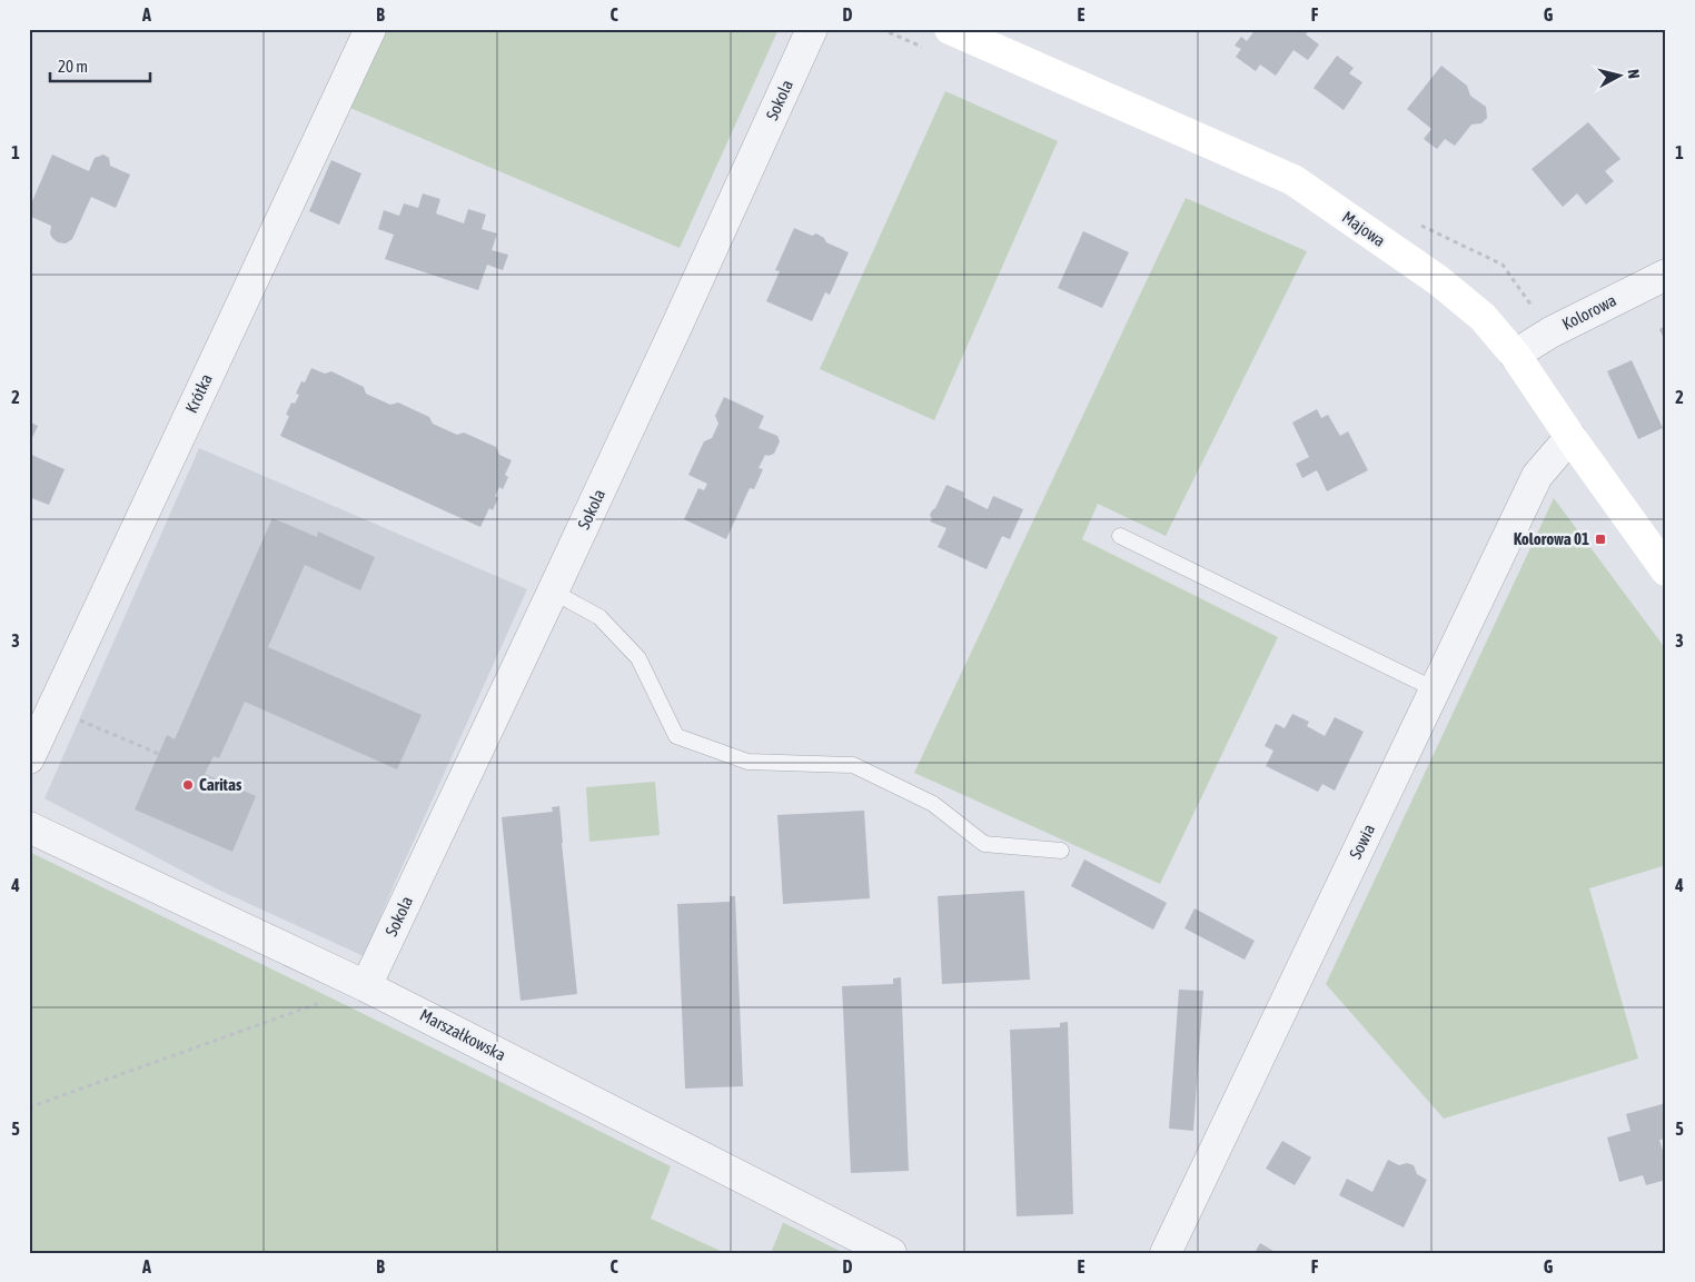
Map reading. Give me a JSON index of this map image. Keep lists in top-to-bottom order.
{
  "streets": {
    "street": [
      "Sokola",
      "Majowa",
      "Kolorowa",
      "Krótka",
      "Sowia",
      "Marszałkowska"
    ]
  },
  "crossings": [
    ["Sokola", "Marszałkowska"],
    ["Majowa", "Kolorowa"],
    ["Majowa", "Sowia"]
  ],
  "places": {
    "transit": ["Kolorowa 01"],
    "other": ["Caritas"]
  },
  "scale_bar": "20 m",
  "north": "right",
  "grid": {
    "columns": [
      "A",
      "B",
      "C",
      "D",
      "E",
      "F",
      "G"
    ],
    "rows": [
      "1",
      "2",
      "3",
      "4",
      "5"
    ]
  }
}
